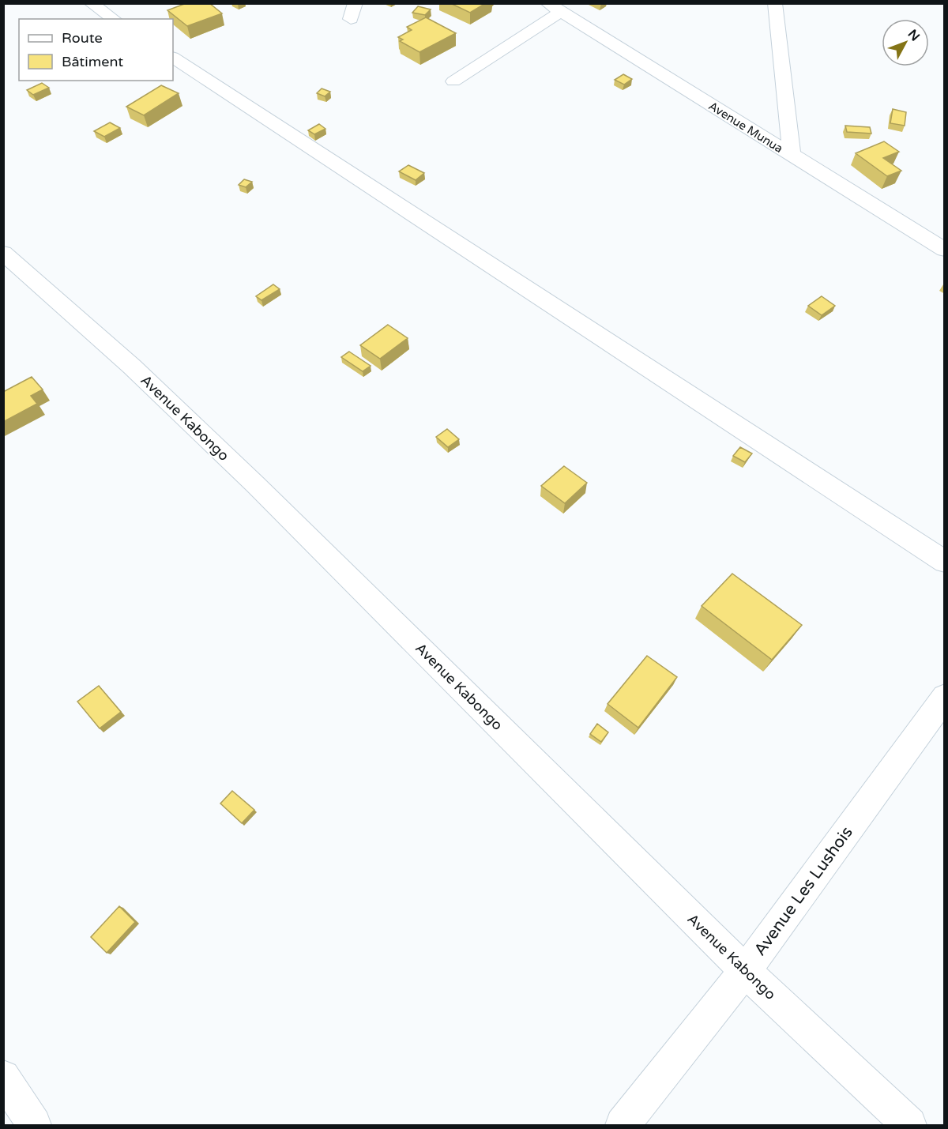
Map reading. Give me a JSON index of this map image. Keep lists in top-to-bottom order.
{
  "streets": {
    "street": ["Avenue Munua", "Avenue Kabongo", "Avenue Les Lushois"]
  },
  "crossings": [
    ["Avenue Kabongo", "Avenue Les Lushois"]
  ],
  "legend": ["Route", "Bâtiment"],
  "north": "top right"
}
